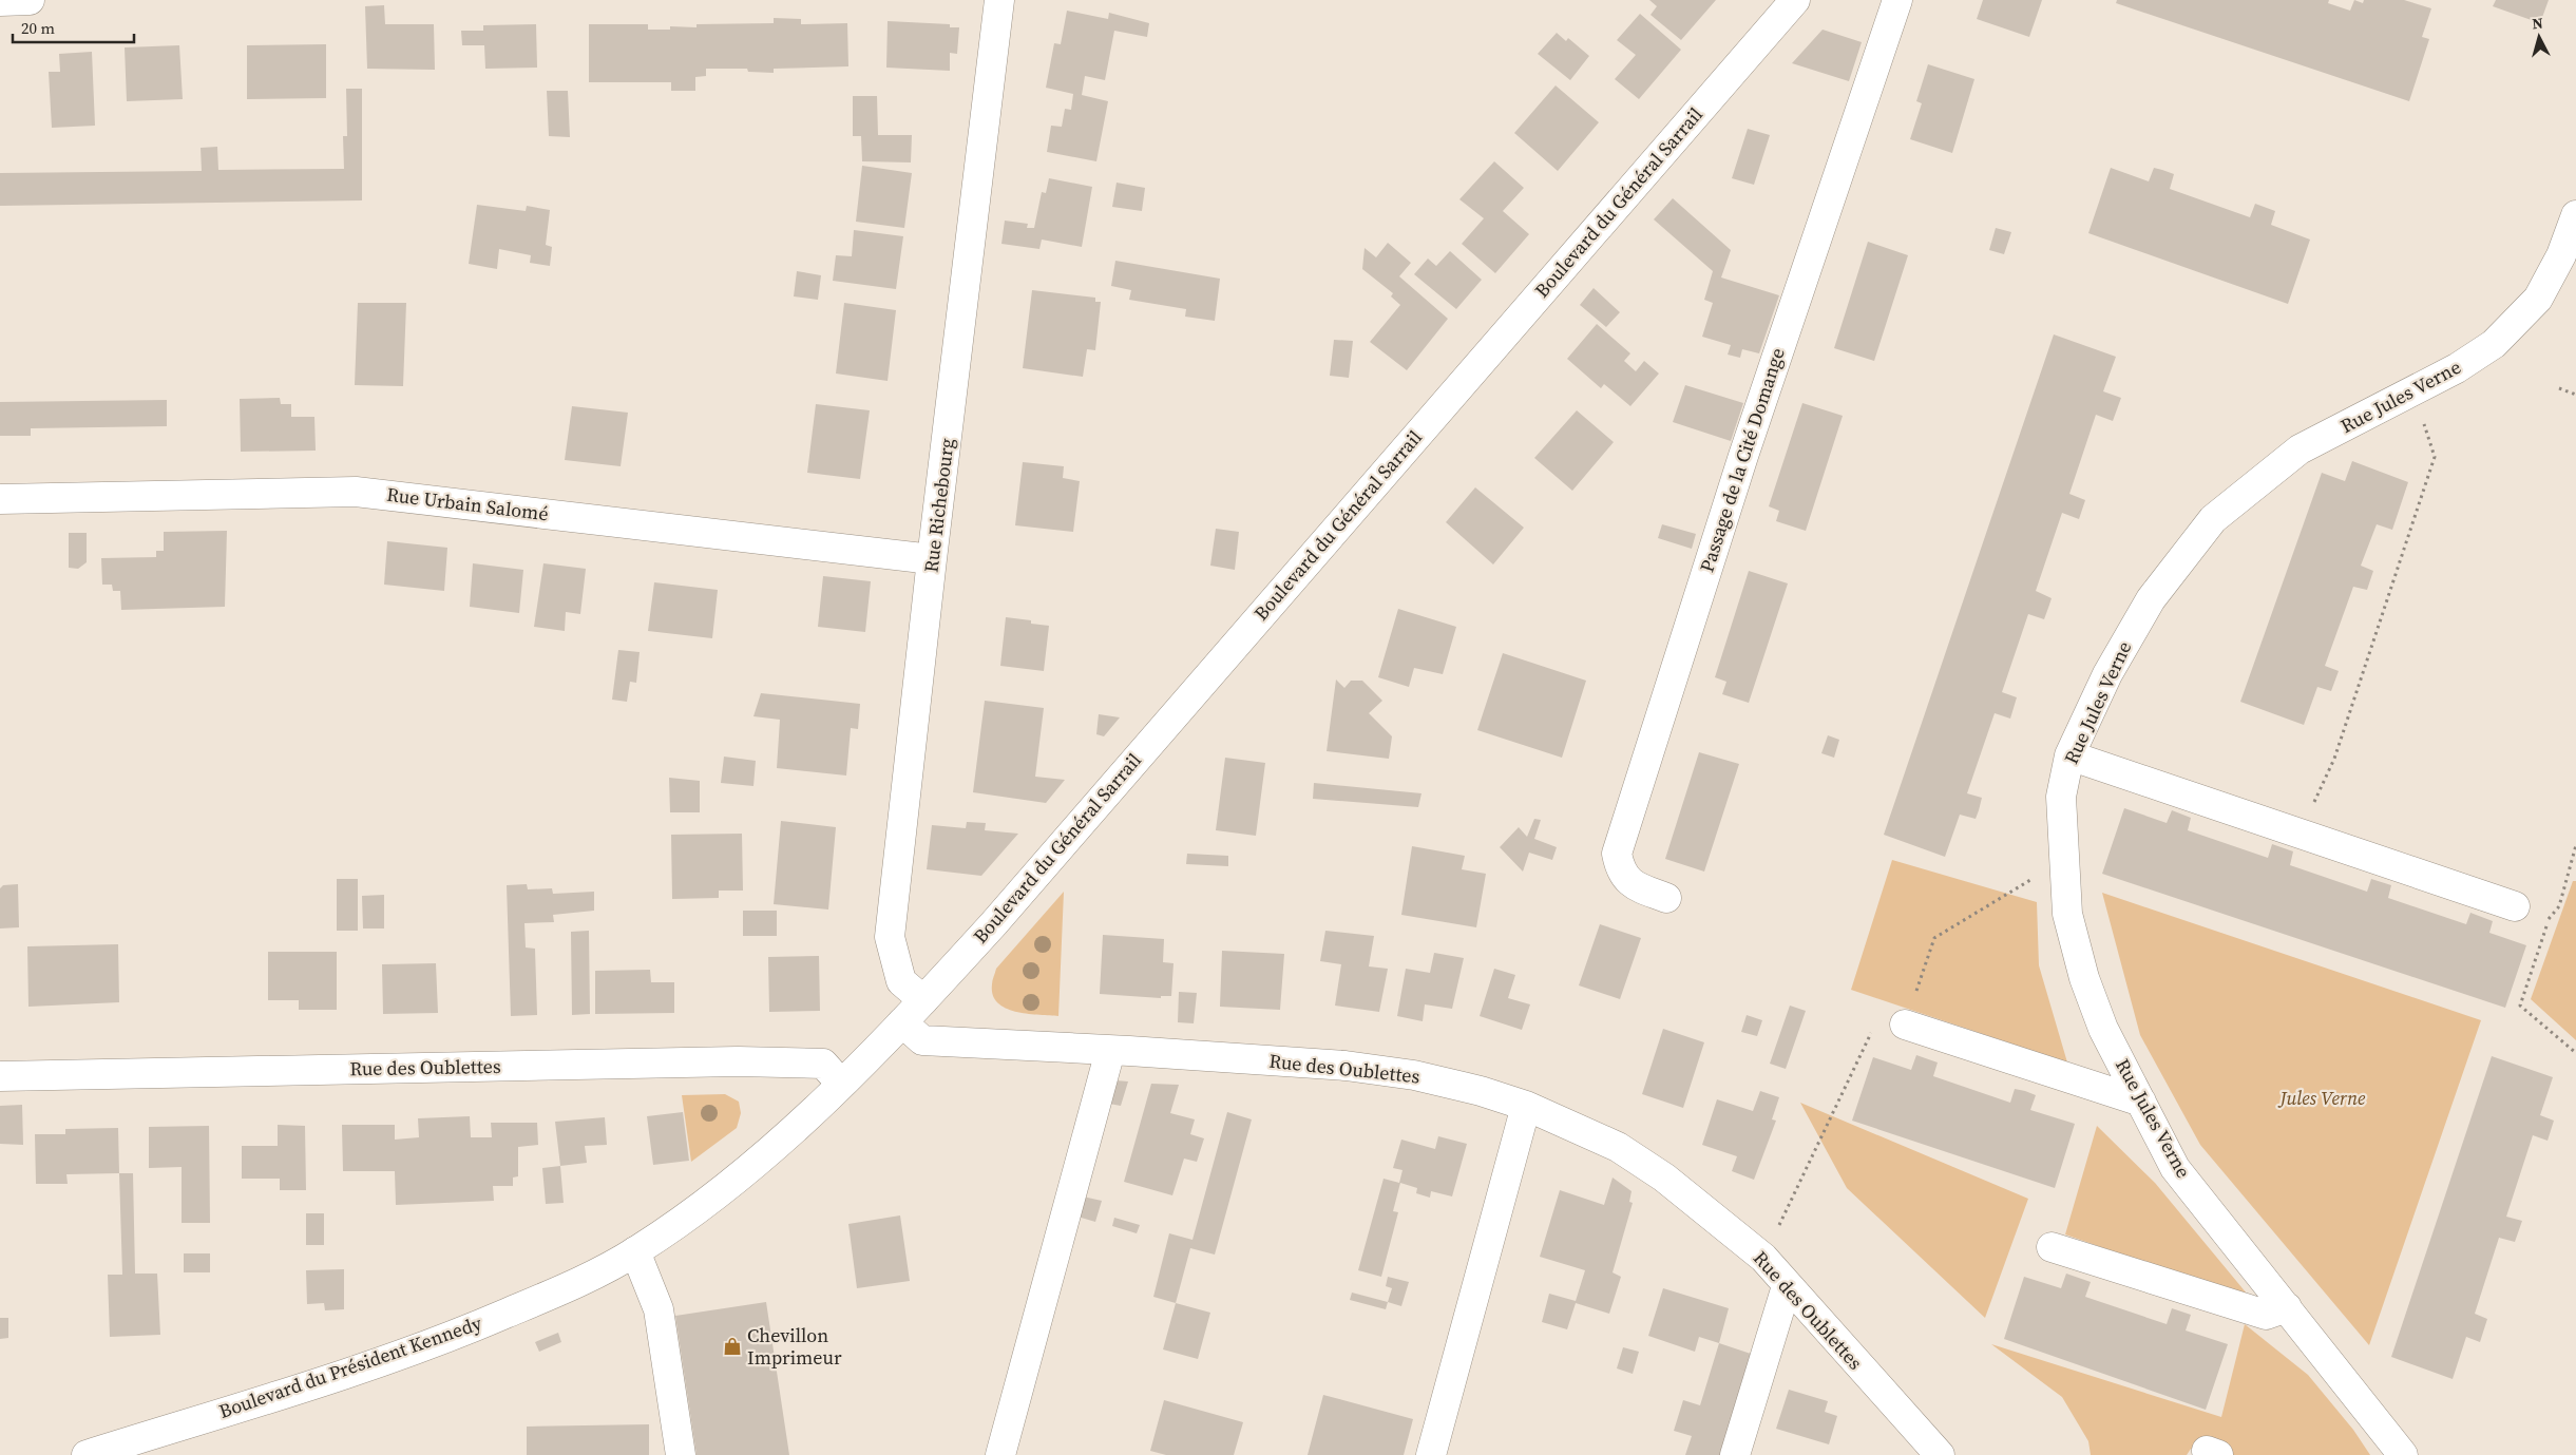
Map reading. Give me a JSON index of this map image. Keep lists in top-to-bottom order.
{
  "streets": {
    "street": [
      "Boulevard du Général Sarrail",
      "Rue Jules Verne",
      "Passage de la Cité Domange",
      "Rue Urbain Salomé",
      "Rue Richebourg",
      "Rue des Oublettes",
      "Boulevard du Président Kennedy"
    ]
  },
  "crossings": [
    ["Boulevard du Général Sarrail", "Rue Richebourg"],
    ["Boulevard du Général Sarrail", "Rue des Oublettes"],
    ["Boulevard du Général Sarrail", "Boulevard du Président Kennedy"],
    ["Rue Urbain Salomé", "Rue Richebourg"],
    ["Rue des Oublettes", "Boulevard du Président Kennedy"]
  ],
  "parks": ["Jules Verne"],
  "places": {
    "shop": ["Chevillon Imprimeur"]
  },
  "scale_bar": "20 m",
  "north": "top"
}
